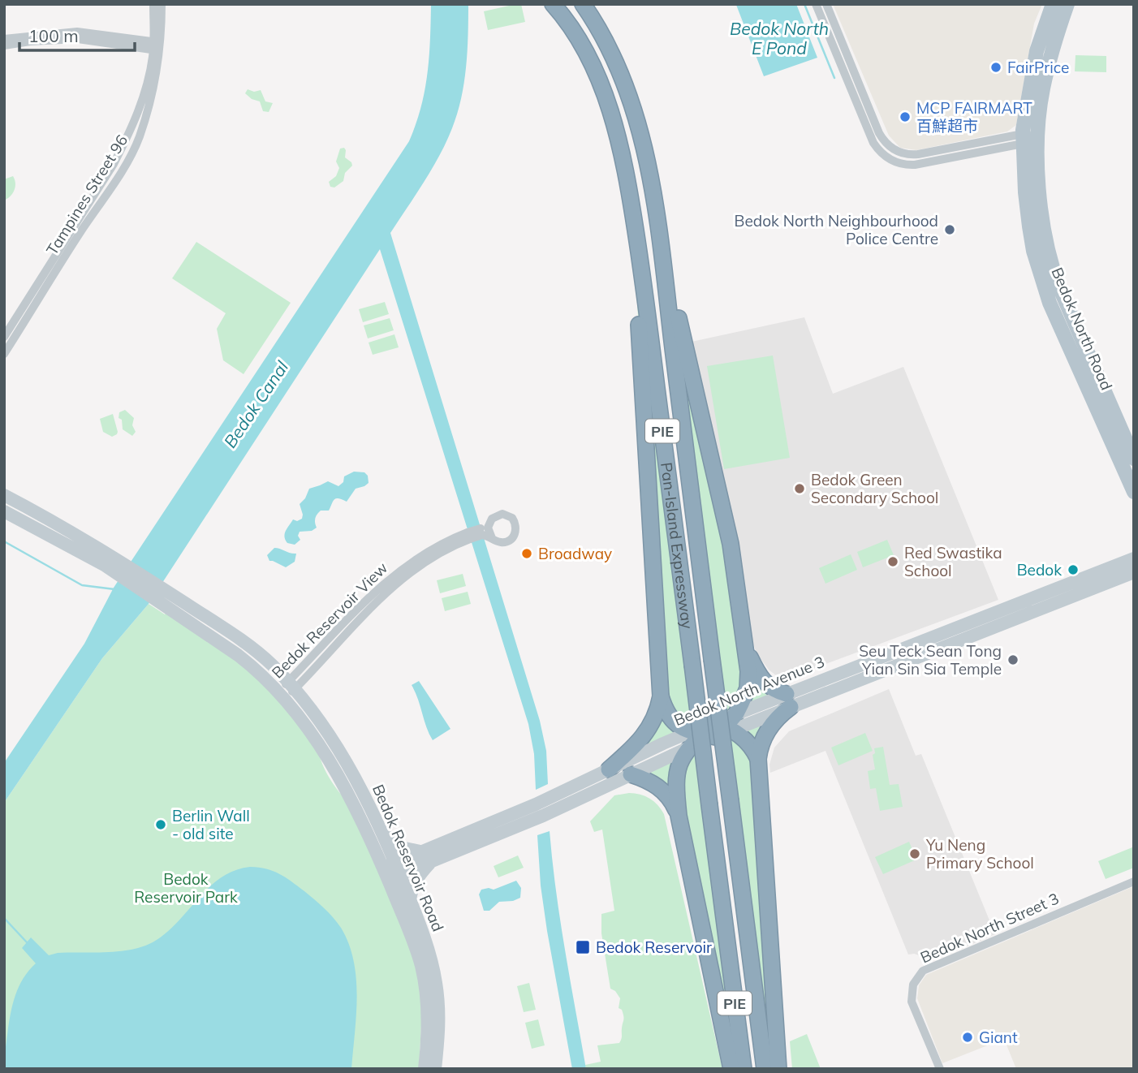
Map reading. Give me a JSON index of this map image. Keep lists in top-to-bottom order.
{
  "streets": {
    "highway": ["PIE", "Pan-Island Expressway"],
    "main road": ["Bedok North Road", "Bedok North Avenue 3", "Bedok Reservoir Road"],
    "street": ["Tampines Street 96", "Bedok Reservoir View", "Bedok North Street 3"]
  },
  "crossings": [
    ["Bedok Reservoir View", "Bedok Reservoir Road"],
    ["Bedok North Avenue 3", "Bedok Reservoir Road"]
  ],
  "water": ["Bedok North E Pond", "Bedok Canal"],
  "parks": ["Bedok Reservoir Park"],
  "places": {
    "other": [
      "FairPrice",
      "MCP FAIRMART 百鮮超市",
      "Bedok North Neighbourhood Police Centre",
      "Bedok Green Secondary School",
      "Broadway",
      "Red Swastika School",
      "Bedok",
      "Seu Teck Sean Tong Yian Sin Sia Temple",
      "Berlin Wall - old site",
      "Yu Neng Primary School",
      "Giant"
    ],
    "transit": ["Bedok Reservoir"]
  },
  "scale_bar": "100 m"
}
